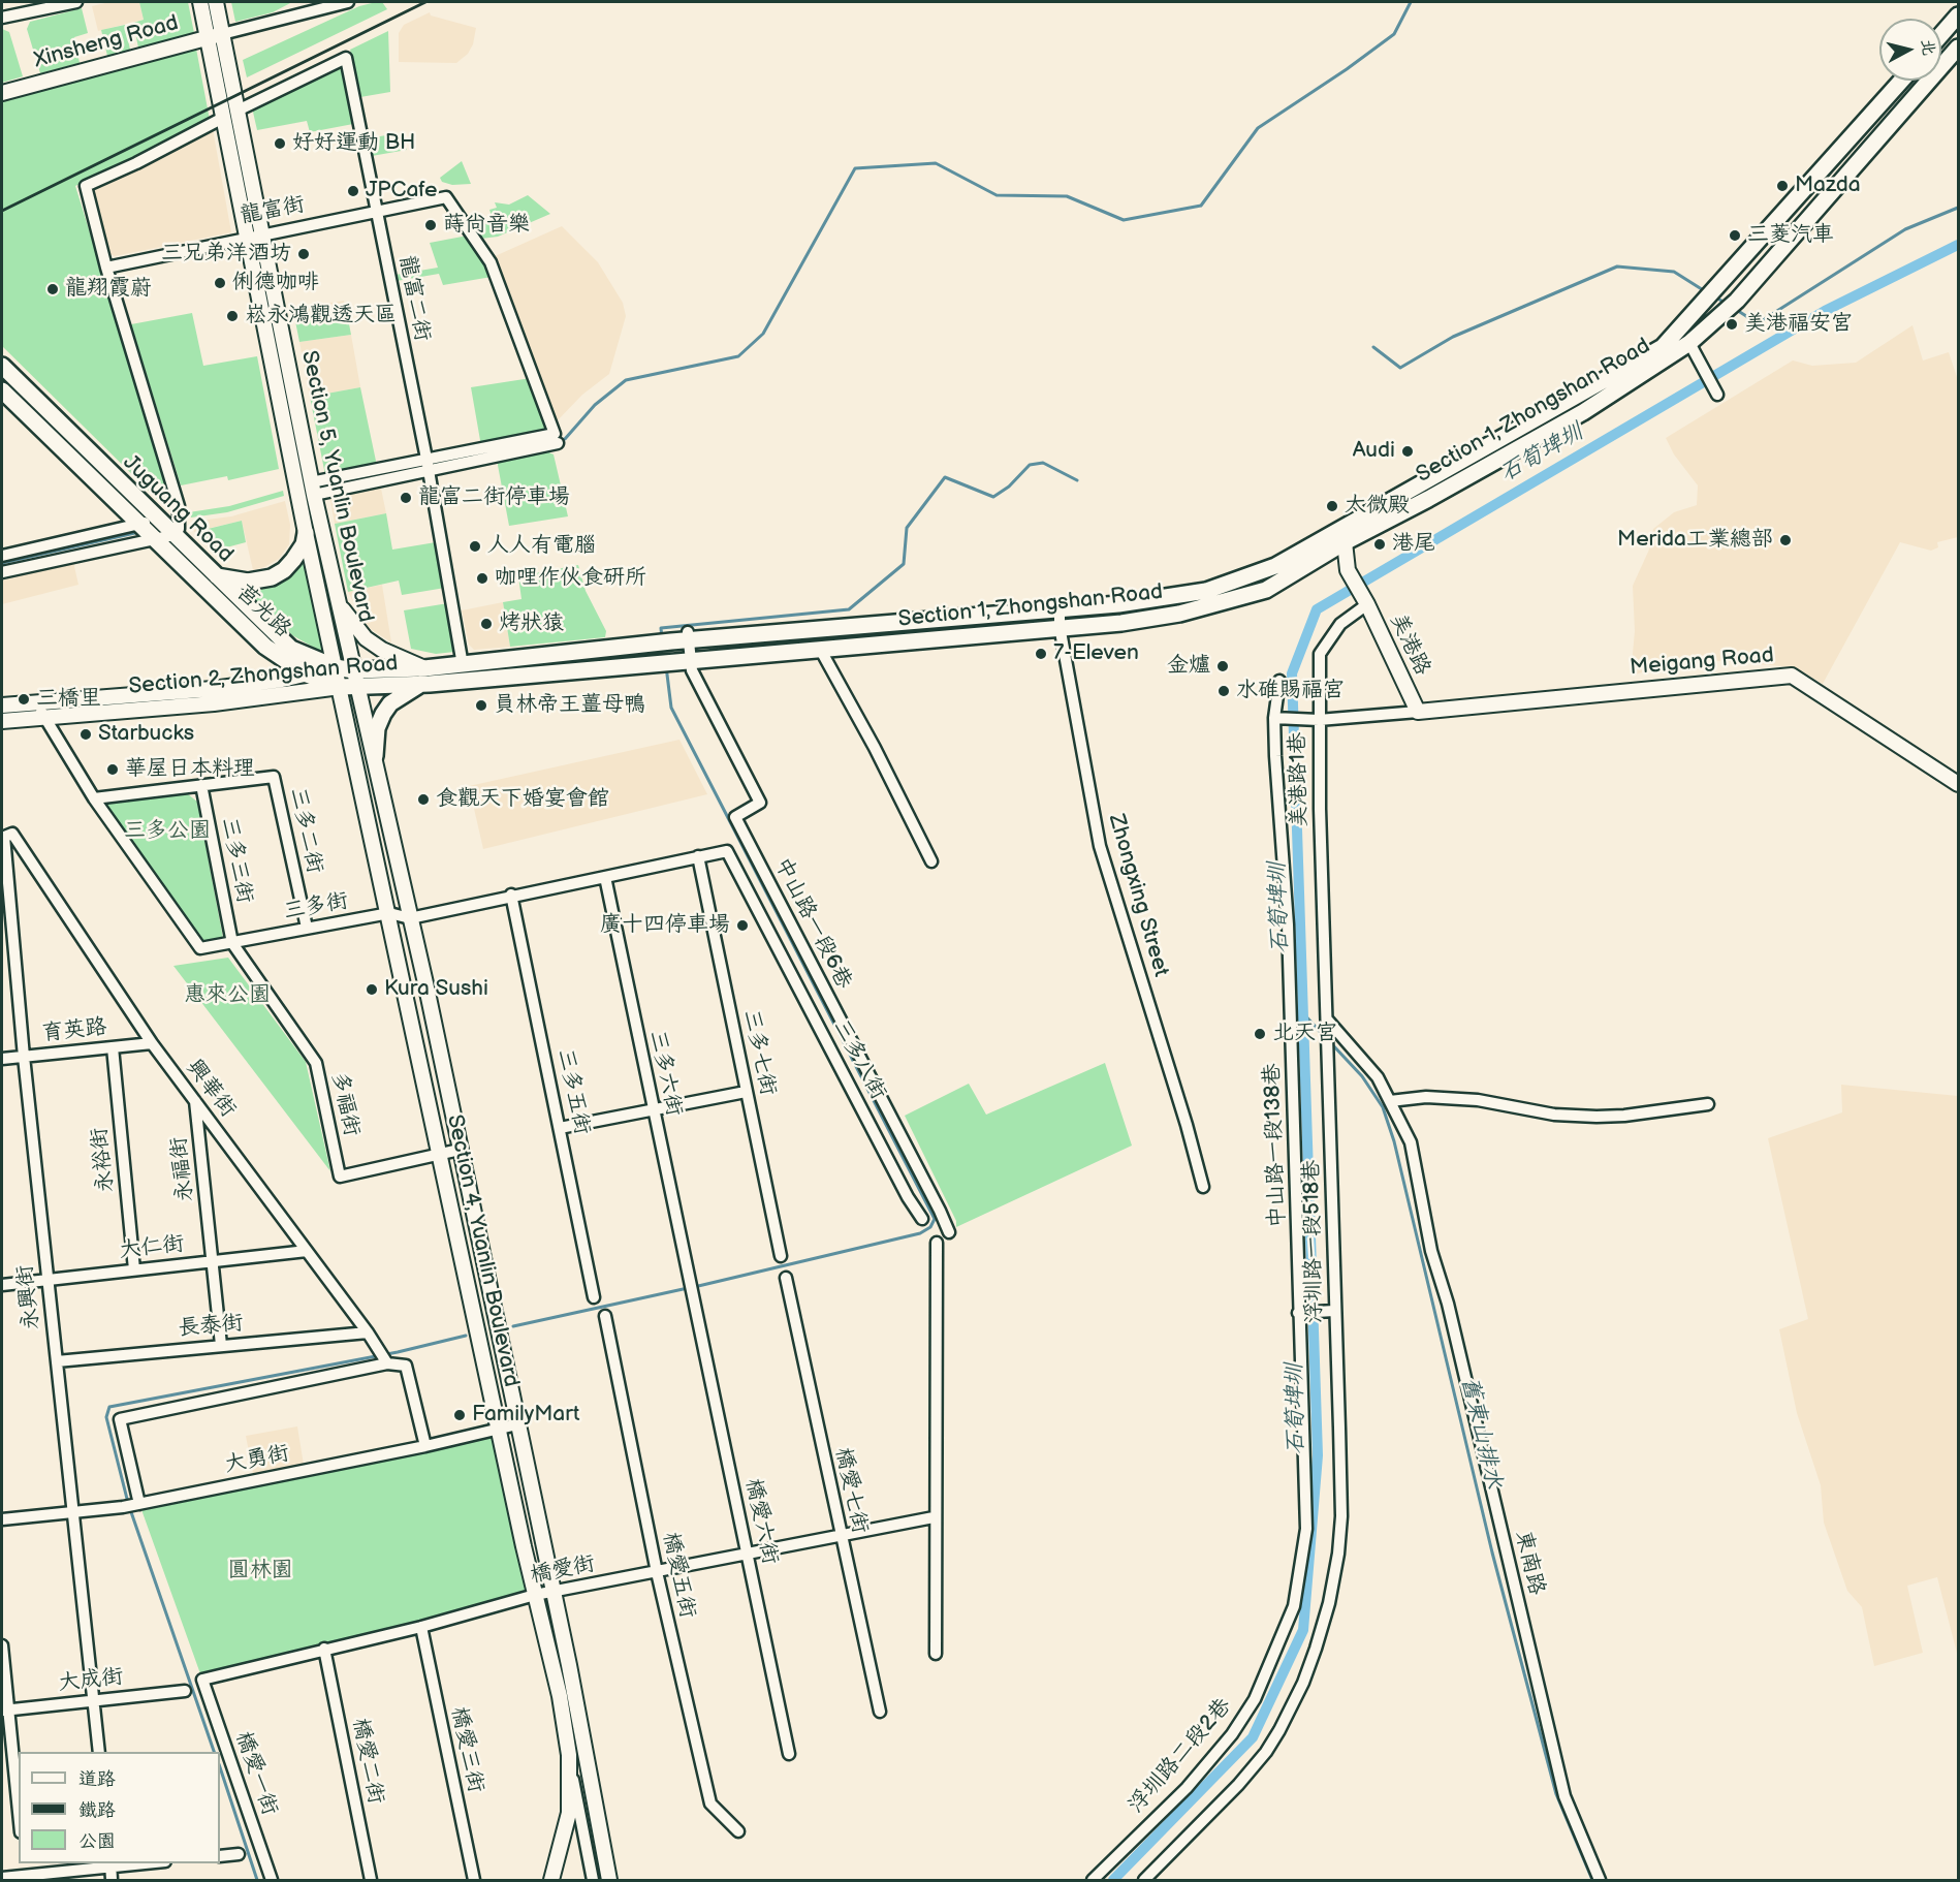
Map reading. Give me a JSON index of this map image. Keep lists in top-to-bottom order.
{
  "streets": {
    "main road": [
      "Xinsheng Road",
      "Section 1, Zhongshan Road",
      "Section 5, Yuanlin Boulevard",
      "Juguang Road",
      "莒光路",
      "美港路",
      "Meigang Road",
      "Section 2, Zhongshan Road",
      "Section 4, Yuanlin Boulevard"
    ],
    "street": [
      "龍富街",
      "龍富二街",
      "美港路1巷",
      "三多二街",
      "三多三街",
      "Zhongxing Street",
      "三多街",
      "中山路一段6巷",
      "育英路",
      "三多七街",
      "三多八街",
      "三多六街",
      "興華街",
      "三多五街",
      "多福街",
      "中山路一段138巷",
      "永裕街",
      "永福街",
      "浮圳路一段518巷",
      "大仁街",
      "永興街",
      "長泰街",
      "大勇街",
      "橋愛七街",
      "橋愛六街",
      "東南路",
      "橋愛街",
      "橋愛五街",
      "大成街",
      "橋愛三街",
      "浮圳路二段2巷",
      "橋愛二街",
      "橋愛一街"
    ]
  },
  "crossings": [
    ["Xinsheng Road", "Section 5, Yuanlin Boulevard"],
    ["龍富街", "龍富二街"],
    ["龍富街", "Section 5, Yuanlin Boulevard"],
    ["龍富二街", "Section 5, Yuanlin Boulevard"],
    ["龍富二街", "Section 2, Zhongshan Road"],
    ["Section 1, Zhongshan Road", "美港路"],
    ["Section 1, Zhongshan Road", "Section 2, Zhongshan Road"],
    ["Section 1, Zhongshan Road", "Zhongxing Street"],
    ["Section 1, Zhongshan Road", "中山路一段6巷"],
    ["Section 5, Yuanlin Boulevard", "Juguang Road"],
    ["Section 5, Yuanlin Boulevard", "Section 2, Zhongshan Road"],
    ["Section 5, Yuanlin Boulevard", "Section 4, Yuanlin Boulevard"],
    ["Juguang Road", "莒光路"],
    ["Juguang Road", "Section 2, Zhongshan Road"],
    ["Juguang Road", "Section 4, Yuanlin Boulevard"],
    ["莒光路", "Section 2, Zhongshan Road"],
    ["莒光路", "Section 4, Yuanlin Boulevard"],
    ["美港路", "Meigang Road"],
    ["美港路", "美港路1巷"],
    ["Section 2, Zhongshan Road", "三多街"],
    ["Section 2, Zhongshan Road", "Section 4, Yuanlin Boulevard"],
    ["美港路1巷", "浮圳路一段518巷"],
    ["三多二街", "三多三街"],
    ["三多二街", "三多街"],
    ["三多三街", "三多街"],
    ["三多三街", "多福街"],
    ["三多街", "三多七街"],
    ["三多街", "三多八街"],
    ["三多街", "三多六街"],
    ["三多街", "三多五街"],
    ["三多街", "多福街"],
    ["三多街", "Section 4, Yuanlin Boulevard"],
    ["育英路", "興華街"],
    ["育英路", "永裕街"],
    ["育英路", "永興街"],
    ["三多六街", "橋愛六街"],
    ["興華街", "永福街"],
    ["興華街", "大仁街"],
    ["興華街", "永興街"],
    ["興華街", "長泰街"],
    ["多福街", "Section 4, Yuanlin Boulevard"],
    ["中山路一段138巷", "浮圳路二段2巷"],
    ["永裕街", "大仁街"],
    ["永福街", "大仁街"],
    ["永福街", "長泰街"],
    ["大仁街", "永興街"],
    ["Section 4, Yuanlin Boulevard", "大勇街"],
    ["Section 4, Yuanlin Boulevard", "橋愛街"],
    ["永興街", "長泰街"],
    ["永興街", "大勇街"],
    ["永興街", "大成街"],
    ["橋愛七街", "橋愛街"],
    ["橋愛六街", "橋愛街"],
    ["橋愛街", "橋愛五街"],
    ["橋愛街", "橋愛三街"],
    ["橋愛街", "橋愛二街"],
    ["橋愛街", "橋愛一街"]
  ],
  "water": ["石筍埤圳", "舊東山排水"],
  "parks": ["三多公園", "惠來公園", "圓林園"],
  "places": [
    "好好運動 BH",
    "Mazda",
    "JPCafe",
    "蒔尚音樂",
    "三菱汽車",
    "三兄弟洋酒坊",
    "俐德咖啡",
    "龍翔霞蔚",
    "崧永鴻觀透天區",
    "美港福安宮",
    "Audi",
    "龍富二街停車場",
    "太微殿",
    "Merida工業總部",
    "港尾",
    "人人有電腦",
    "咖哩作伙食研所",
    "烤狀猿",
    "7-Eleven",
    "金爐",
    "水碓賜福宮",
    "三橋里",
    "員林帝王薑母鴨",
    "Starbucks",
    "華屋日本料理",
    "食觀天下婚宴會館",
    "廣十四停車場",
    "Kura Sushi",
    "北天宮",
    "FamilyMart"
  ],
  "legend": ["道路", "鐵路", "公園"],
  "north": "right"
}
